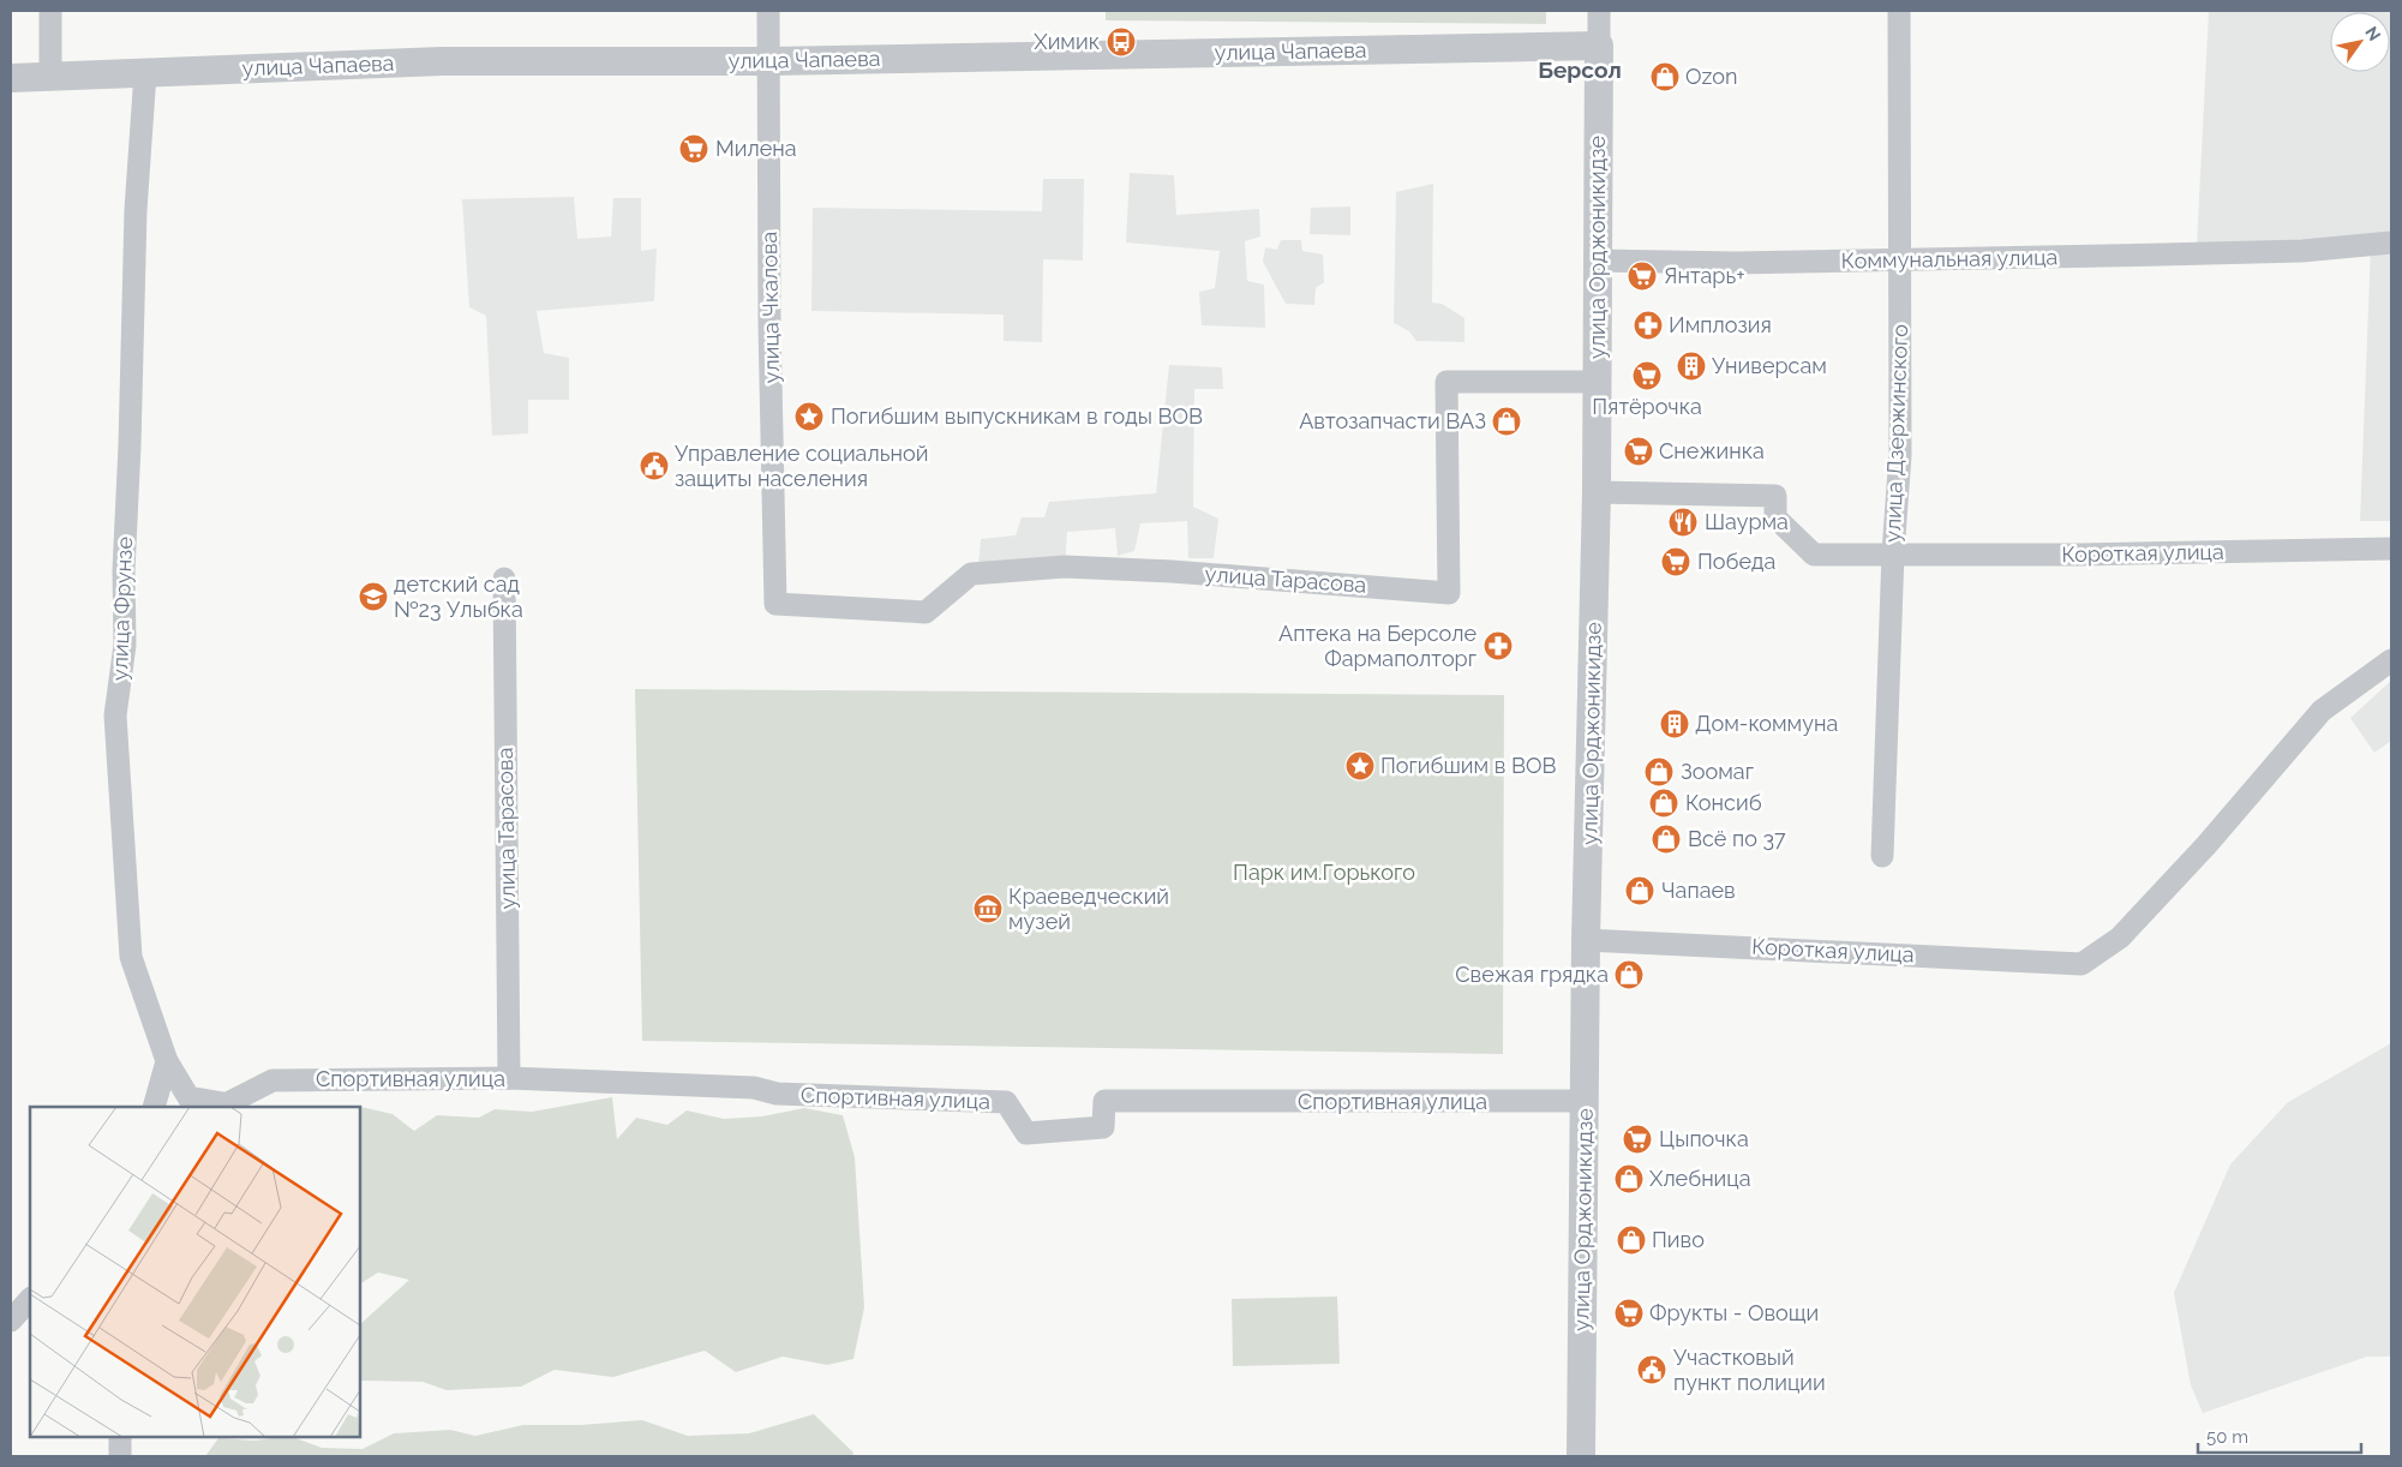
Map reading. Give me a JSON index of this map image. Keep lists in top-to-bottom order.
{
  "streets": {
    "street": [
      "улица Чапаева",
      "улица Орджоникидзе",
      "Коммунальная улица",
      "улица Чкалова",
      "улица Дзержинского",
      "Короткая улица",
      "улица Тарасова",
      "улица Фрунзе",
      "Спортивная улица"
    ]
  },
  "crossings": [
    ["улица Чапаева", "улица Орджоникидзе"],
    ["улица Чапаева", "улица Чкалова"],
    ["улица Чапаева", "улица Фрунзе"],
    ["улица Орджоникидзе", "Коммунальная улица"],
    ["улица Орджоникидзе", "Короткая улица"],
    ["улица Орджоникидзе", "улица Тарасова"],
    ["улица Орджоникидзе", "Спортивная улица"],
    ["Коммунальная улица", "улица Дзержинского"],
    ["улица Чкалова", "улица Тарасова"],
    ["улица Дзержинского", "Короткая улица"],
    ["улица Тарасова", "Спортивная улица"],
    ["улица Фрунзе", "Спортивная улица"]
  ],
  "districts": ["Берсол"],
  "parks": ["Парк им.Горького"],
  "places": {
    "bus stop": ["Химик"],
    "shop": [
      "Ozon",
      "Автозапчасти ВАЗ",
      "Зоомаг",
      "Консиб",
      "Всё по 37",
      "Чапаев",
      "Свежая грядка",
      "Хлебница",
      "Пиво"
    ],
    "supermarket": [
      "Милена",
      "Янтарь+",
      "Пятёрочка",
      "Снежинка",
      "Победа",
      "Цыпочка",
      "Фрукты - Овощи"
    ],
    "pharmacy": ["Имплозия", "Аптека на Берсоле Фармаполторг"],
    "building": ["Универсам", "Дом-коммуна"],
    "place": ["Погибшим выпускникам в годы ВОВ", "Погибшим в ВОВ"],
    "public building": ["Управление социальной защиты населения", "Участковый пункт полиции"],
    "restaurant": ["Шаурма"],
    "school or university": ["детский сад №23 Улыбка"],
    "museum": ["Краеведческий музей"]
  },
  "scale_bar": "50 m",
  "north": "top right"
}
